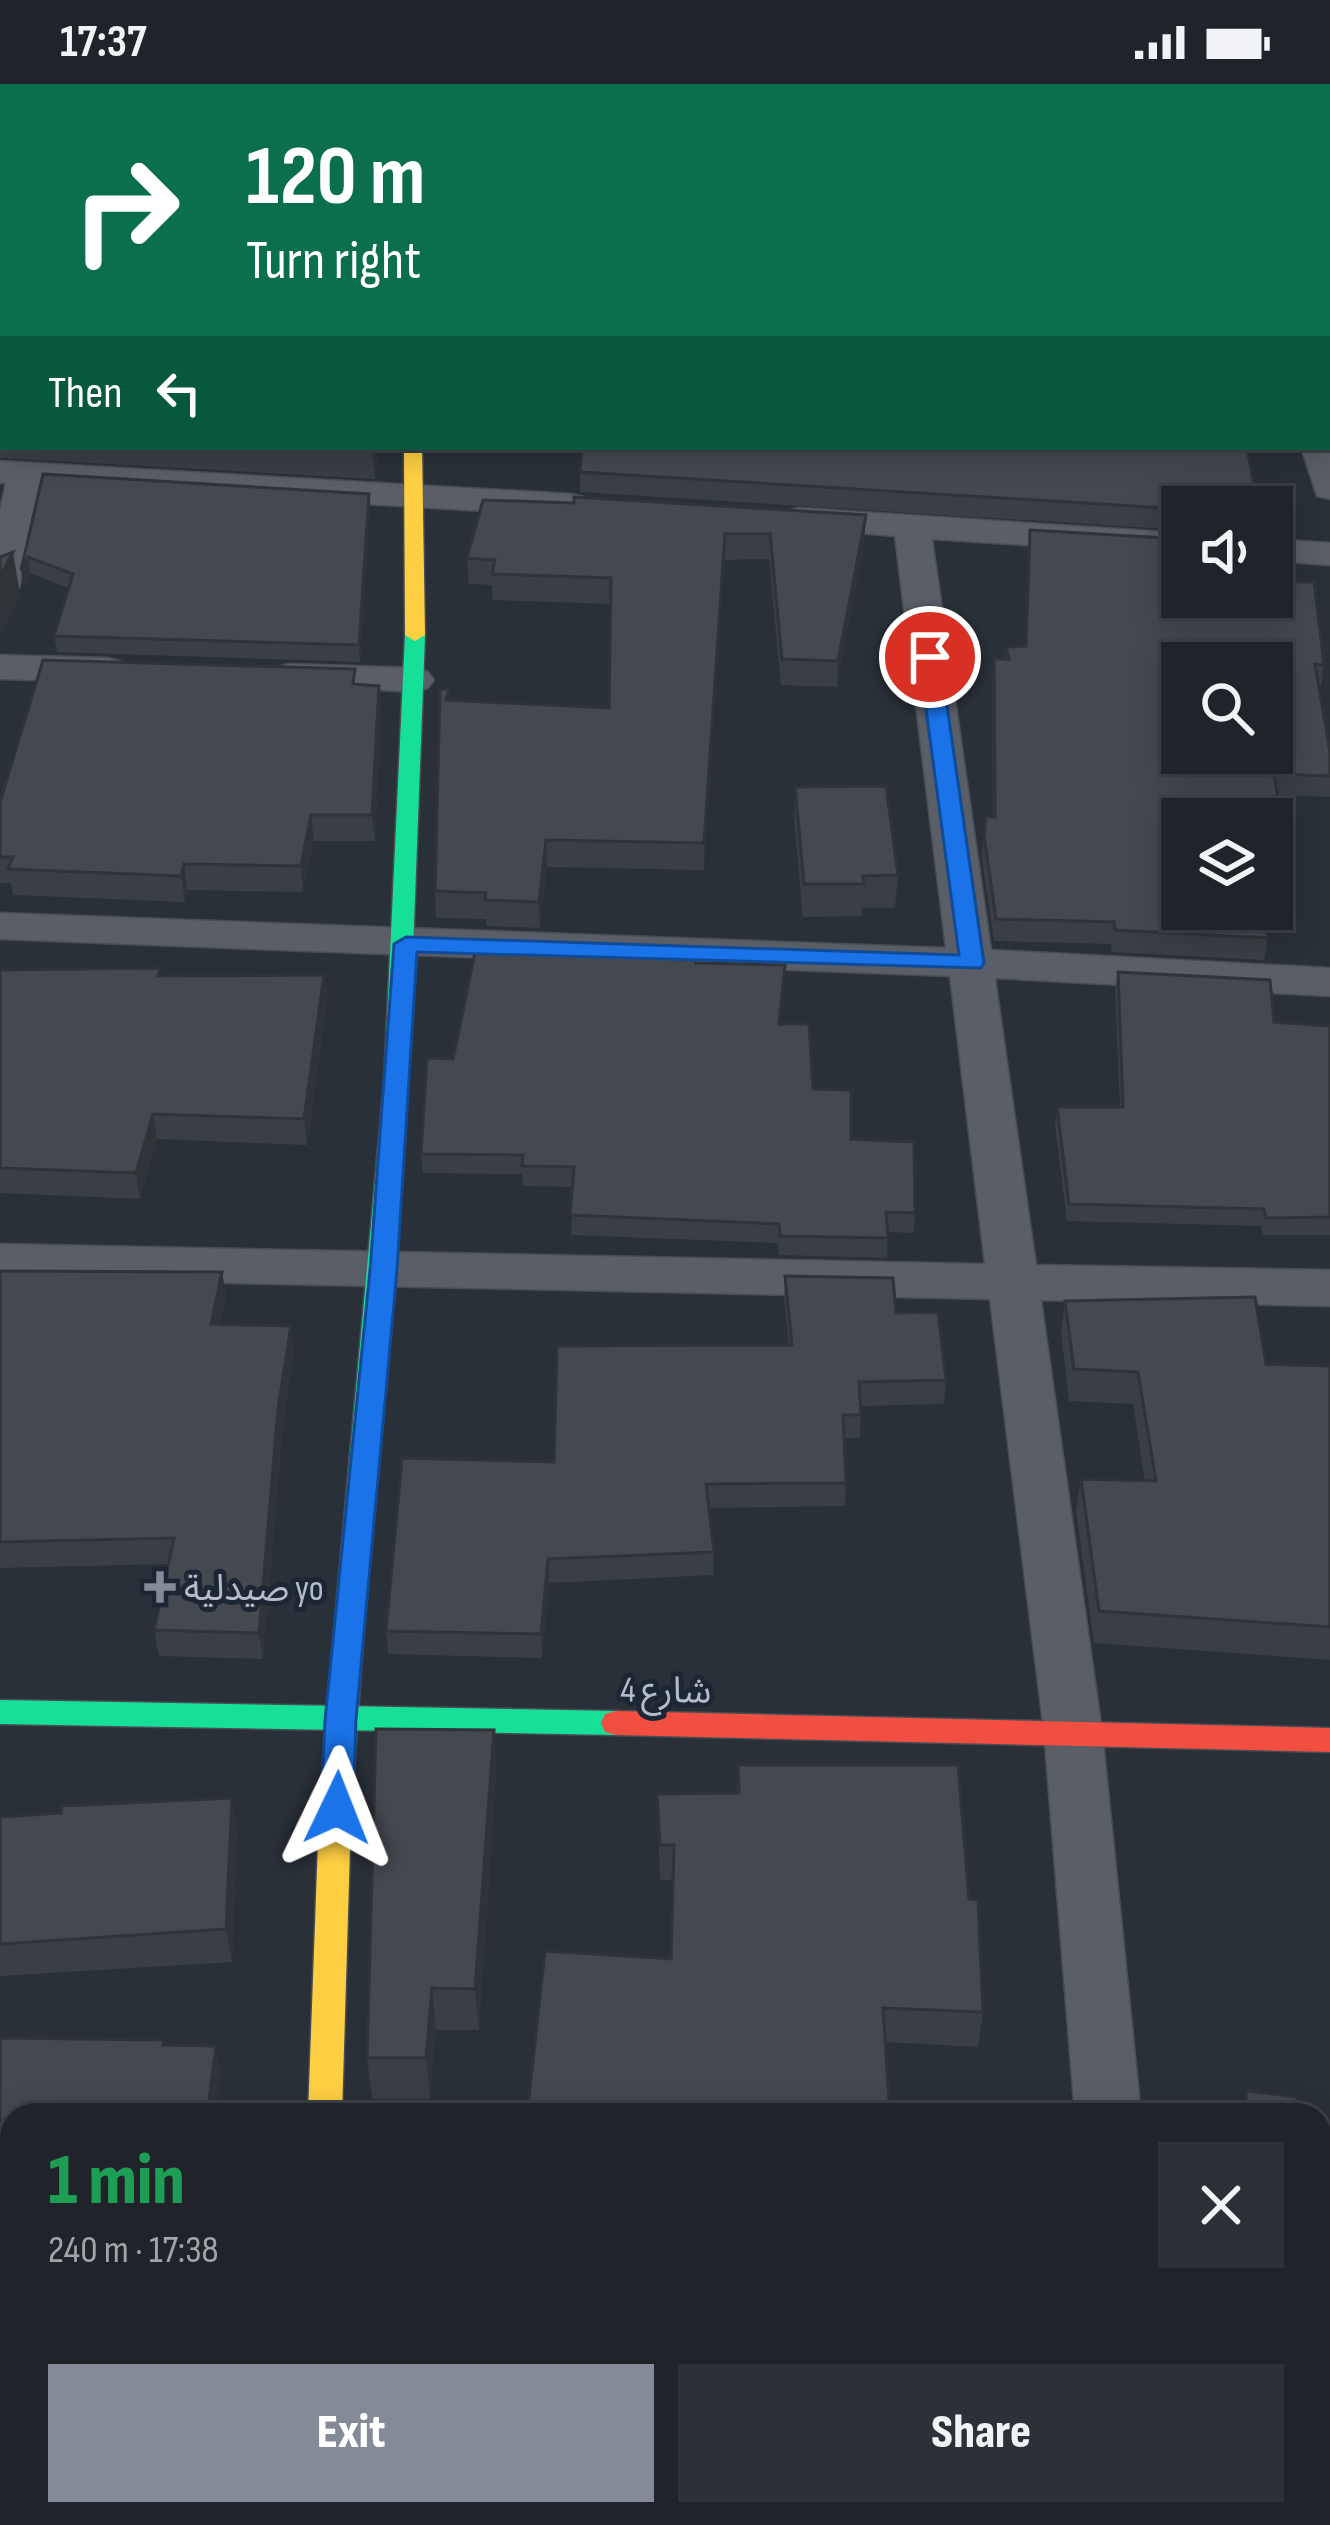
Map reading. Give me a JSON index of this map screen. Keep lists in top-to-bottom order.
{
  "streets": {
    "street": ["شارع 4"]
  },
  "places": {
    "health": ["صيدلية yo"]
  },
  "page": {
    "status": "17:37",
    "turn": ["120 m", "Turn right"],
    "then": "Then",
    "heading": ["1 min", "240 m · 17:38"],
    "buttons": ["Exit", "Share"]
  }
}
